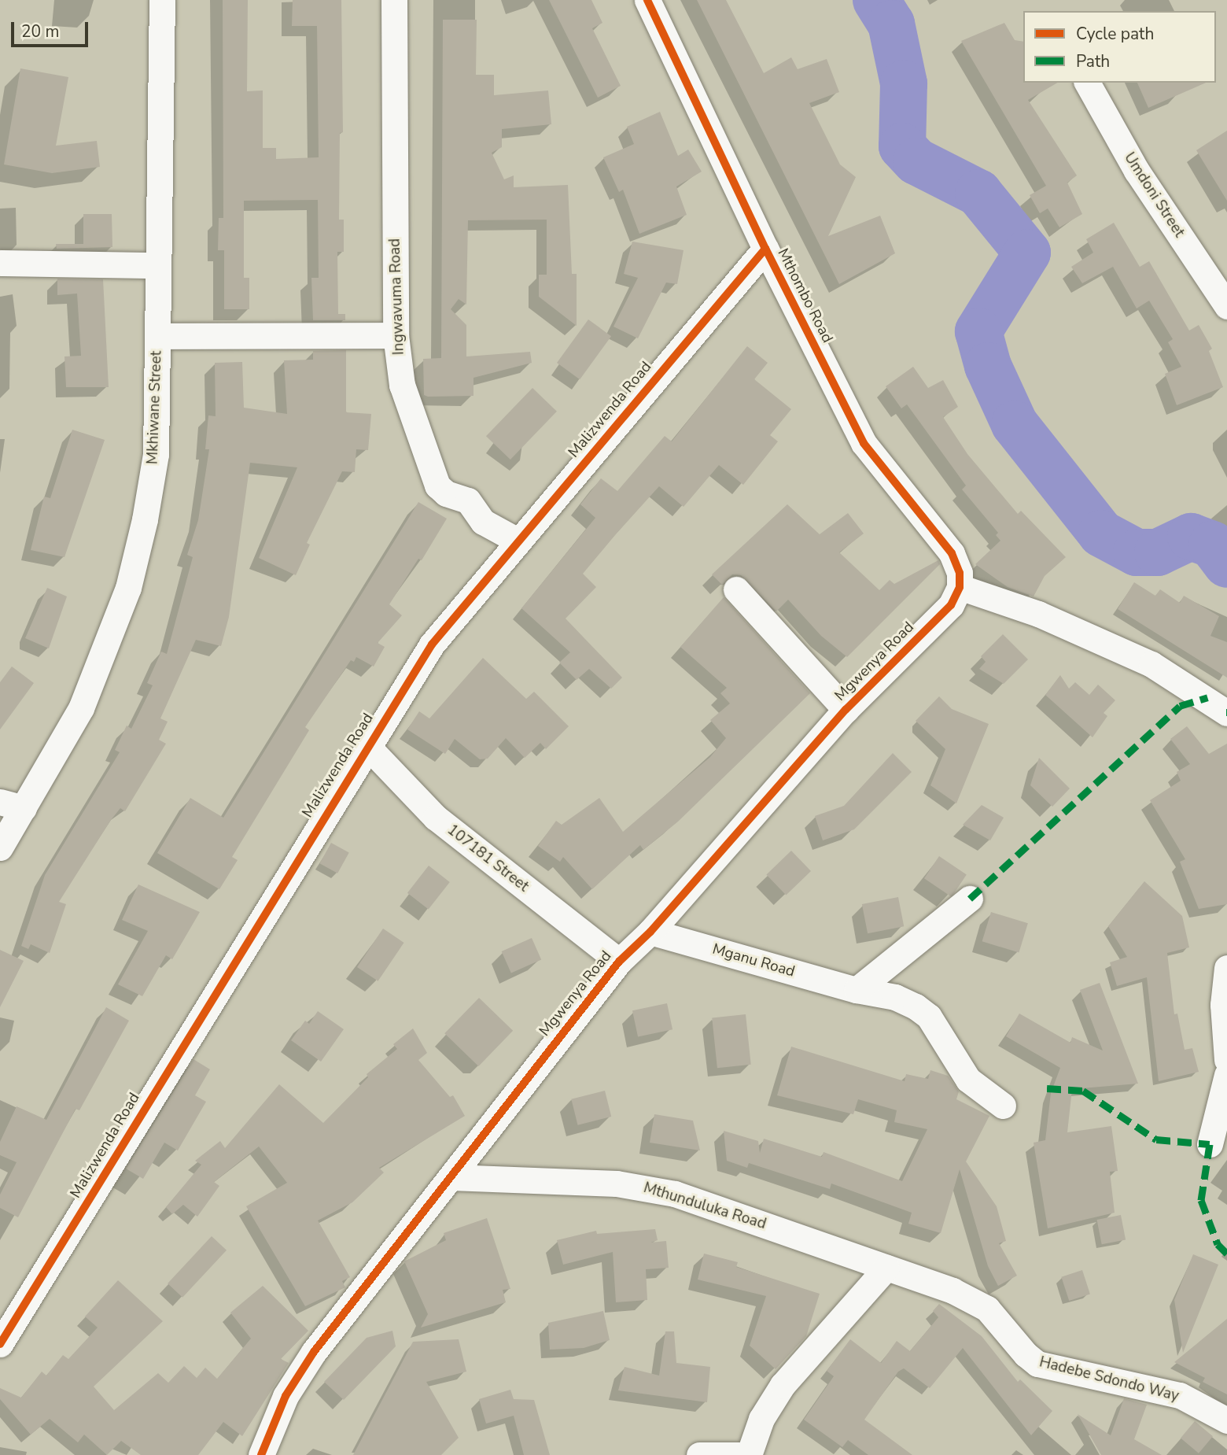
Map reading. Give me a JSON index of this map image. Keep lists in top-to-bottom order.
{
  "streets": {
    "street": [
      "Umdoni Street",
      "Mthombo Road",
      "Ingwavuma Road",
      "Mkhiwane Street",
      "Malizwenda Road",
      "Mgwenya Road",
      "107181 Street",
      "Mganu Road",
      "Mthunduluka Road",
      "Hadebe Sdondo Way"
    ]
  },
  "crossings": [
    ["Mthombo Road", "Malizwenda Road"],
    ["Mthombo Road", "Mgwenya Road"],
    ["Ingwavuma Road", "Malizwenda Road"],
    ["Malizwenda Road", "107181 Street"],
    ["Mgwenya Road", "107181 Street"],
    ["Mgwenya Road", "Mganu Road"],
    ["Mgwenya Road", "Mthunduluka Road"],
    ["Mthunduluka Road", "Hadebe Sdondo Way"]
  ],
  "legend": ["Cycle path", "Path"],
  "scale_bar": "20 m"
}
